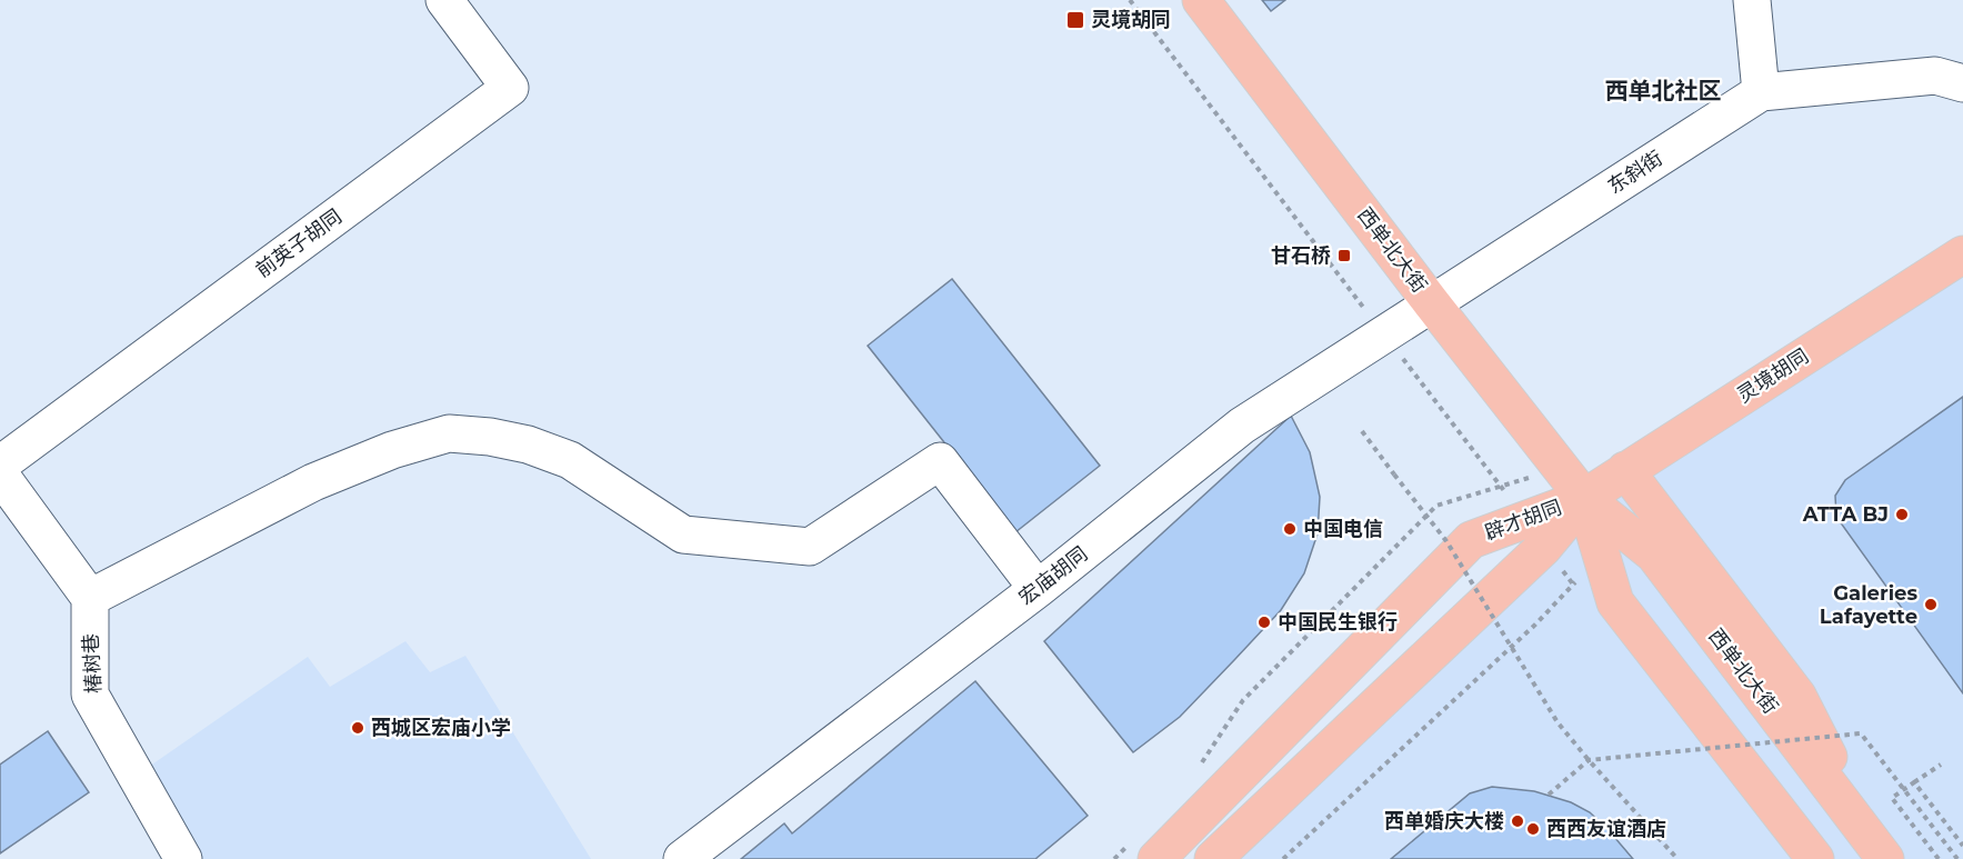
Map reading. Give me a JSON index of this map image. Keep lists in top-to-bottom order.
{
  "streets": {
    "main road": ["西单北大街", "灵境胡同", "辟才胡同"],
    "street": [
      "东斜街",
      "前英子胡同",
      "宏庙胡同",
      "椿树巷"
    ]
  },
  "crossings": [
    ["东斜街", "西单北大街"],
    ["东斜街", "宏庙胡同"],
    ["西单北大街", "灵境胡同"],
    ["西单北大街", "辟才胡同"],
    ["西单北大街", "宏庙胡同"],
    ["灵境胡同", "辟才胡同"]
  ],
  "districts": ["西单北社区"],
  "places": {
    "transit": ["灵境胡同", "甘石桥"],
    "other": [
      "ATTA BJ",
      "中国电信",
      "Galeries Lafayette",
      "中国民生银行",
      "西城区宏庙小学",
      "西单婚庆大楼",
      "西西友谊酒店"
    ]
  }
}
